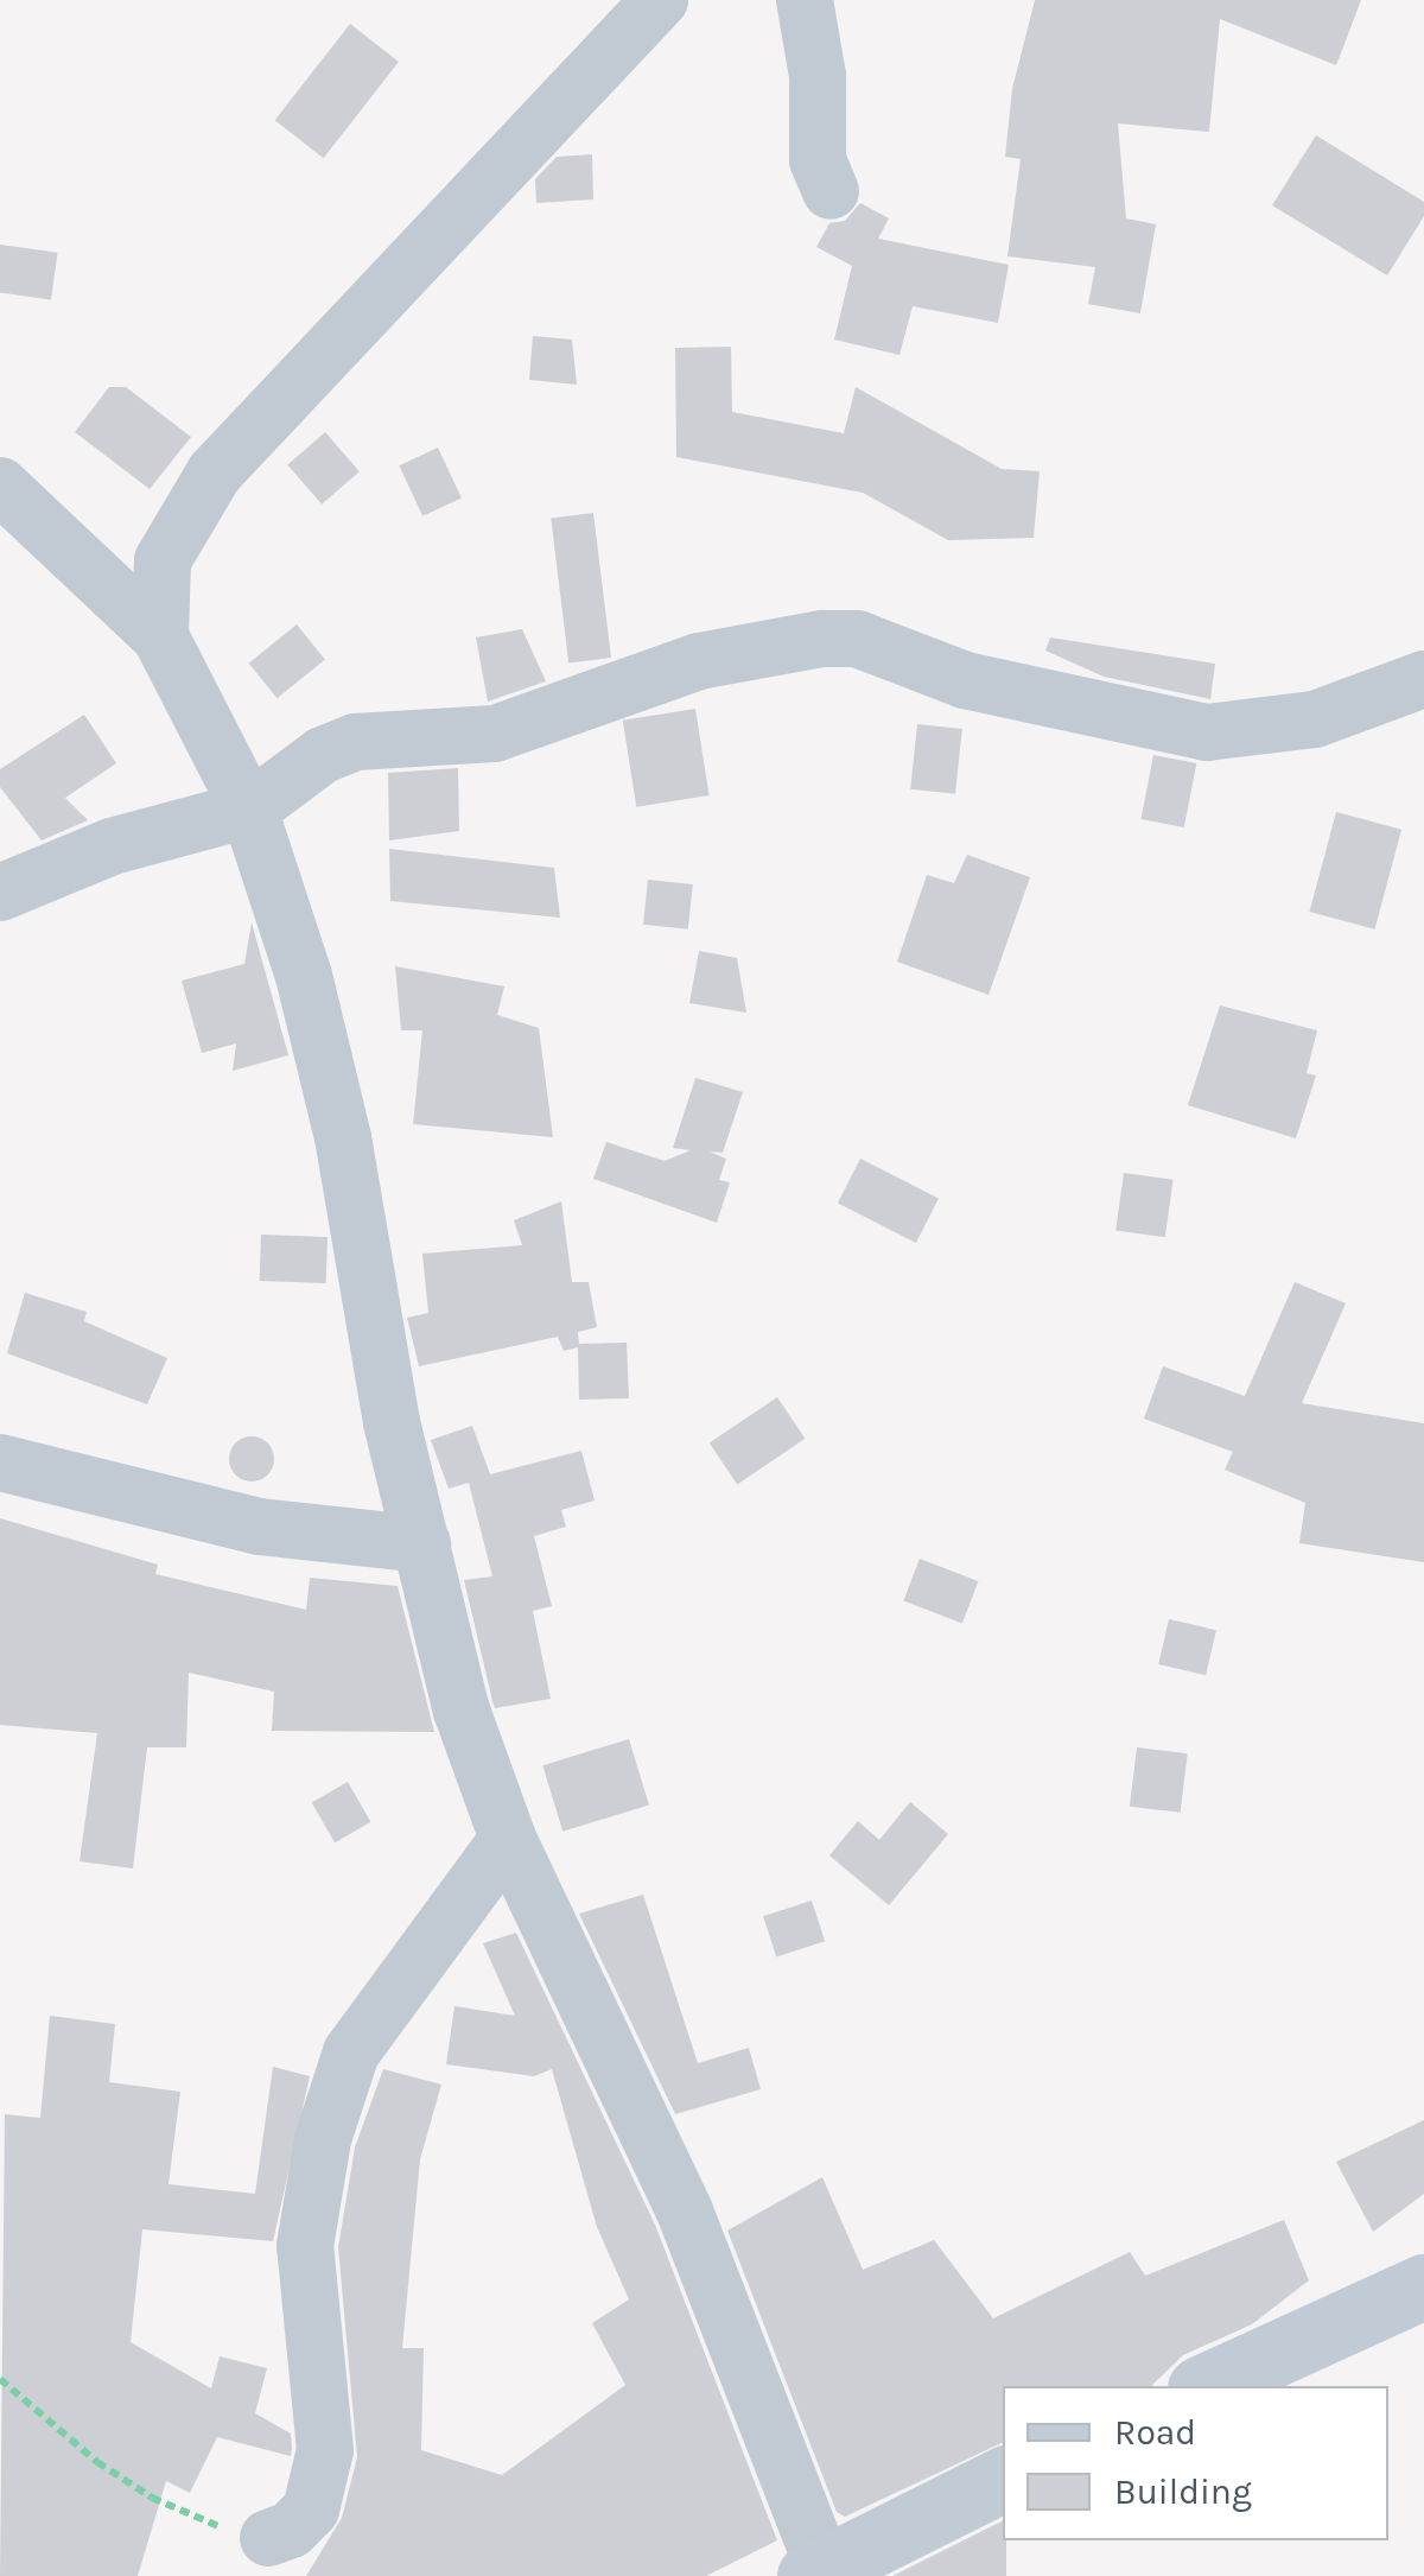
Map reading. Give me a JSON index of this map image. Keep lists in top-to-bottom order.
{
  "legend": ["Road", "Building"]
}
